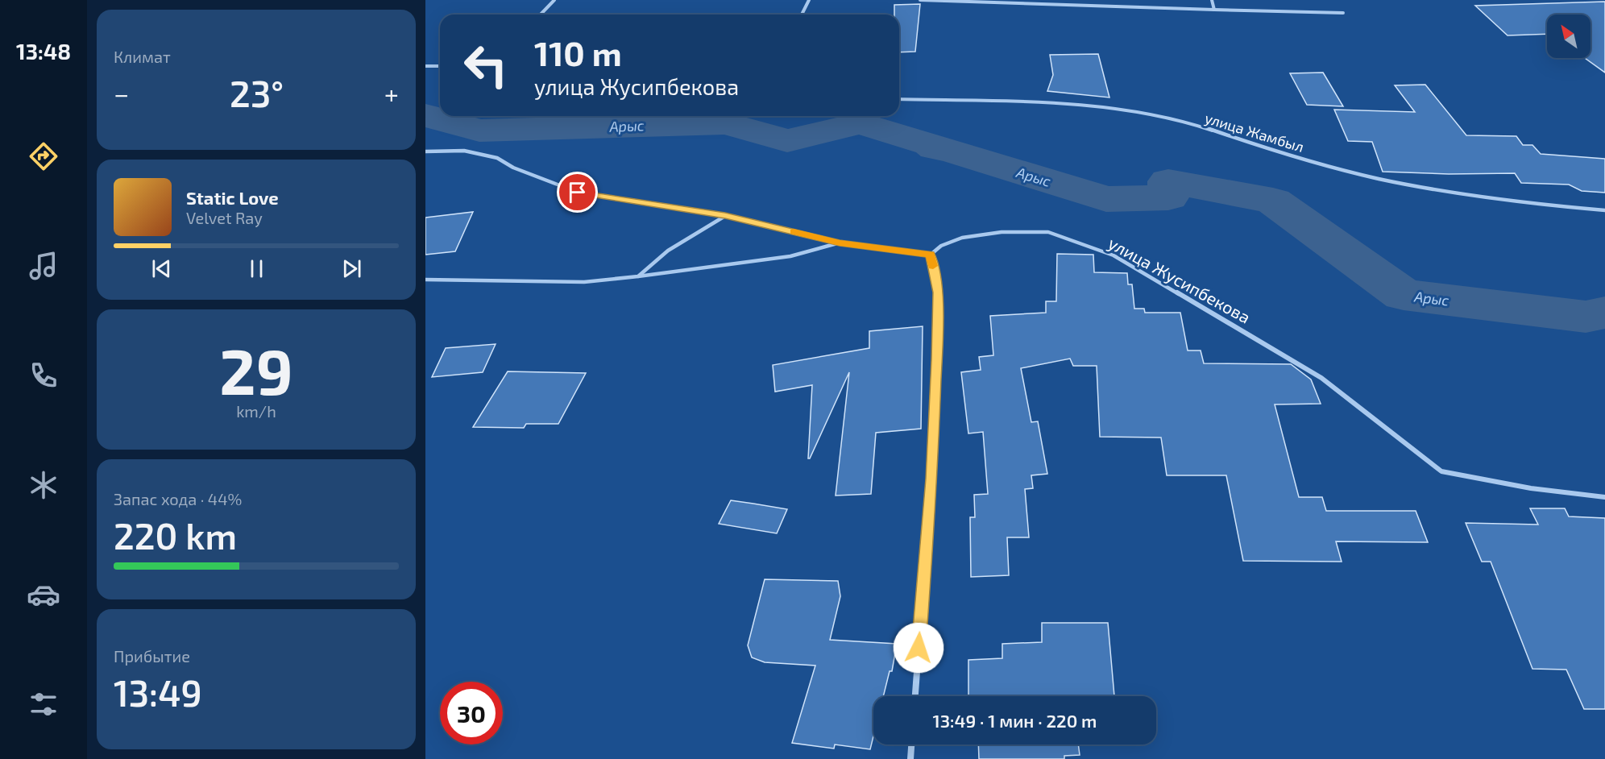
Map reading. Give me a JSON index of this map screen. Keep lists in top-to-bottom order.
{
  "streets": {
    "street": ["улица Жамбыл", "улица Жусипбекова"]
  },
  "water": ["Арыс"],
  "north": "top left",
  "page": {
    "tabs": "13:48",
    "tile": [
      "Климат",
      ["29", "km/h"],
      ["Запас хода · 44%", "220 km"],
      ["Прибытие", "13:49"]
    ],
    "turn": ["110 m", "улица Жусипбекова"],
    "heat": ["−", "23°", "+"],
    "song": ["Static Love", "Velvet Ray"],
    "limit": "30",
    "trip": "13:49 · 1 мин · 220 m"
  }
}
